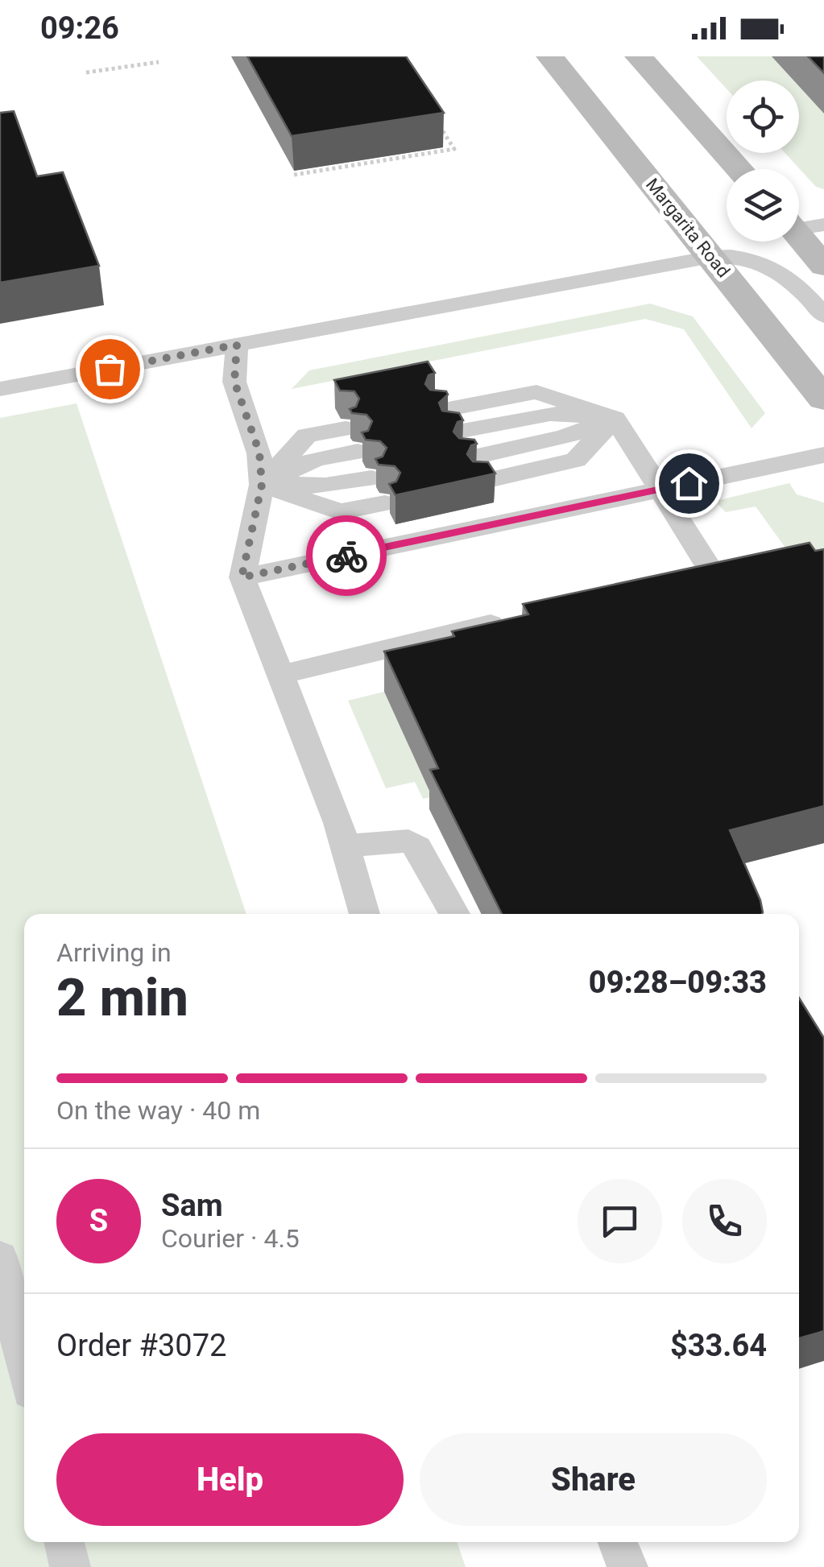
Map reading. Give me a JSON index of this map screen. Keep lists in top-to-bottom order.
{
  "streets": {
    "main road": ["Margarita Road"]
  },
  "page": {
    "status": "09:26",
    "heading": ["2 min", "Arriving in", "09:28–09:33"],
    "panel": [
      "Sam",
      "Courier · 4.5",
      "Order #3072",
      "$33.64"
    ],
    "bar": "On the way · 40 m",
    "round": "S",
    "buttons": ["Help", "Share"]
  }
}
